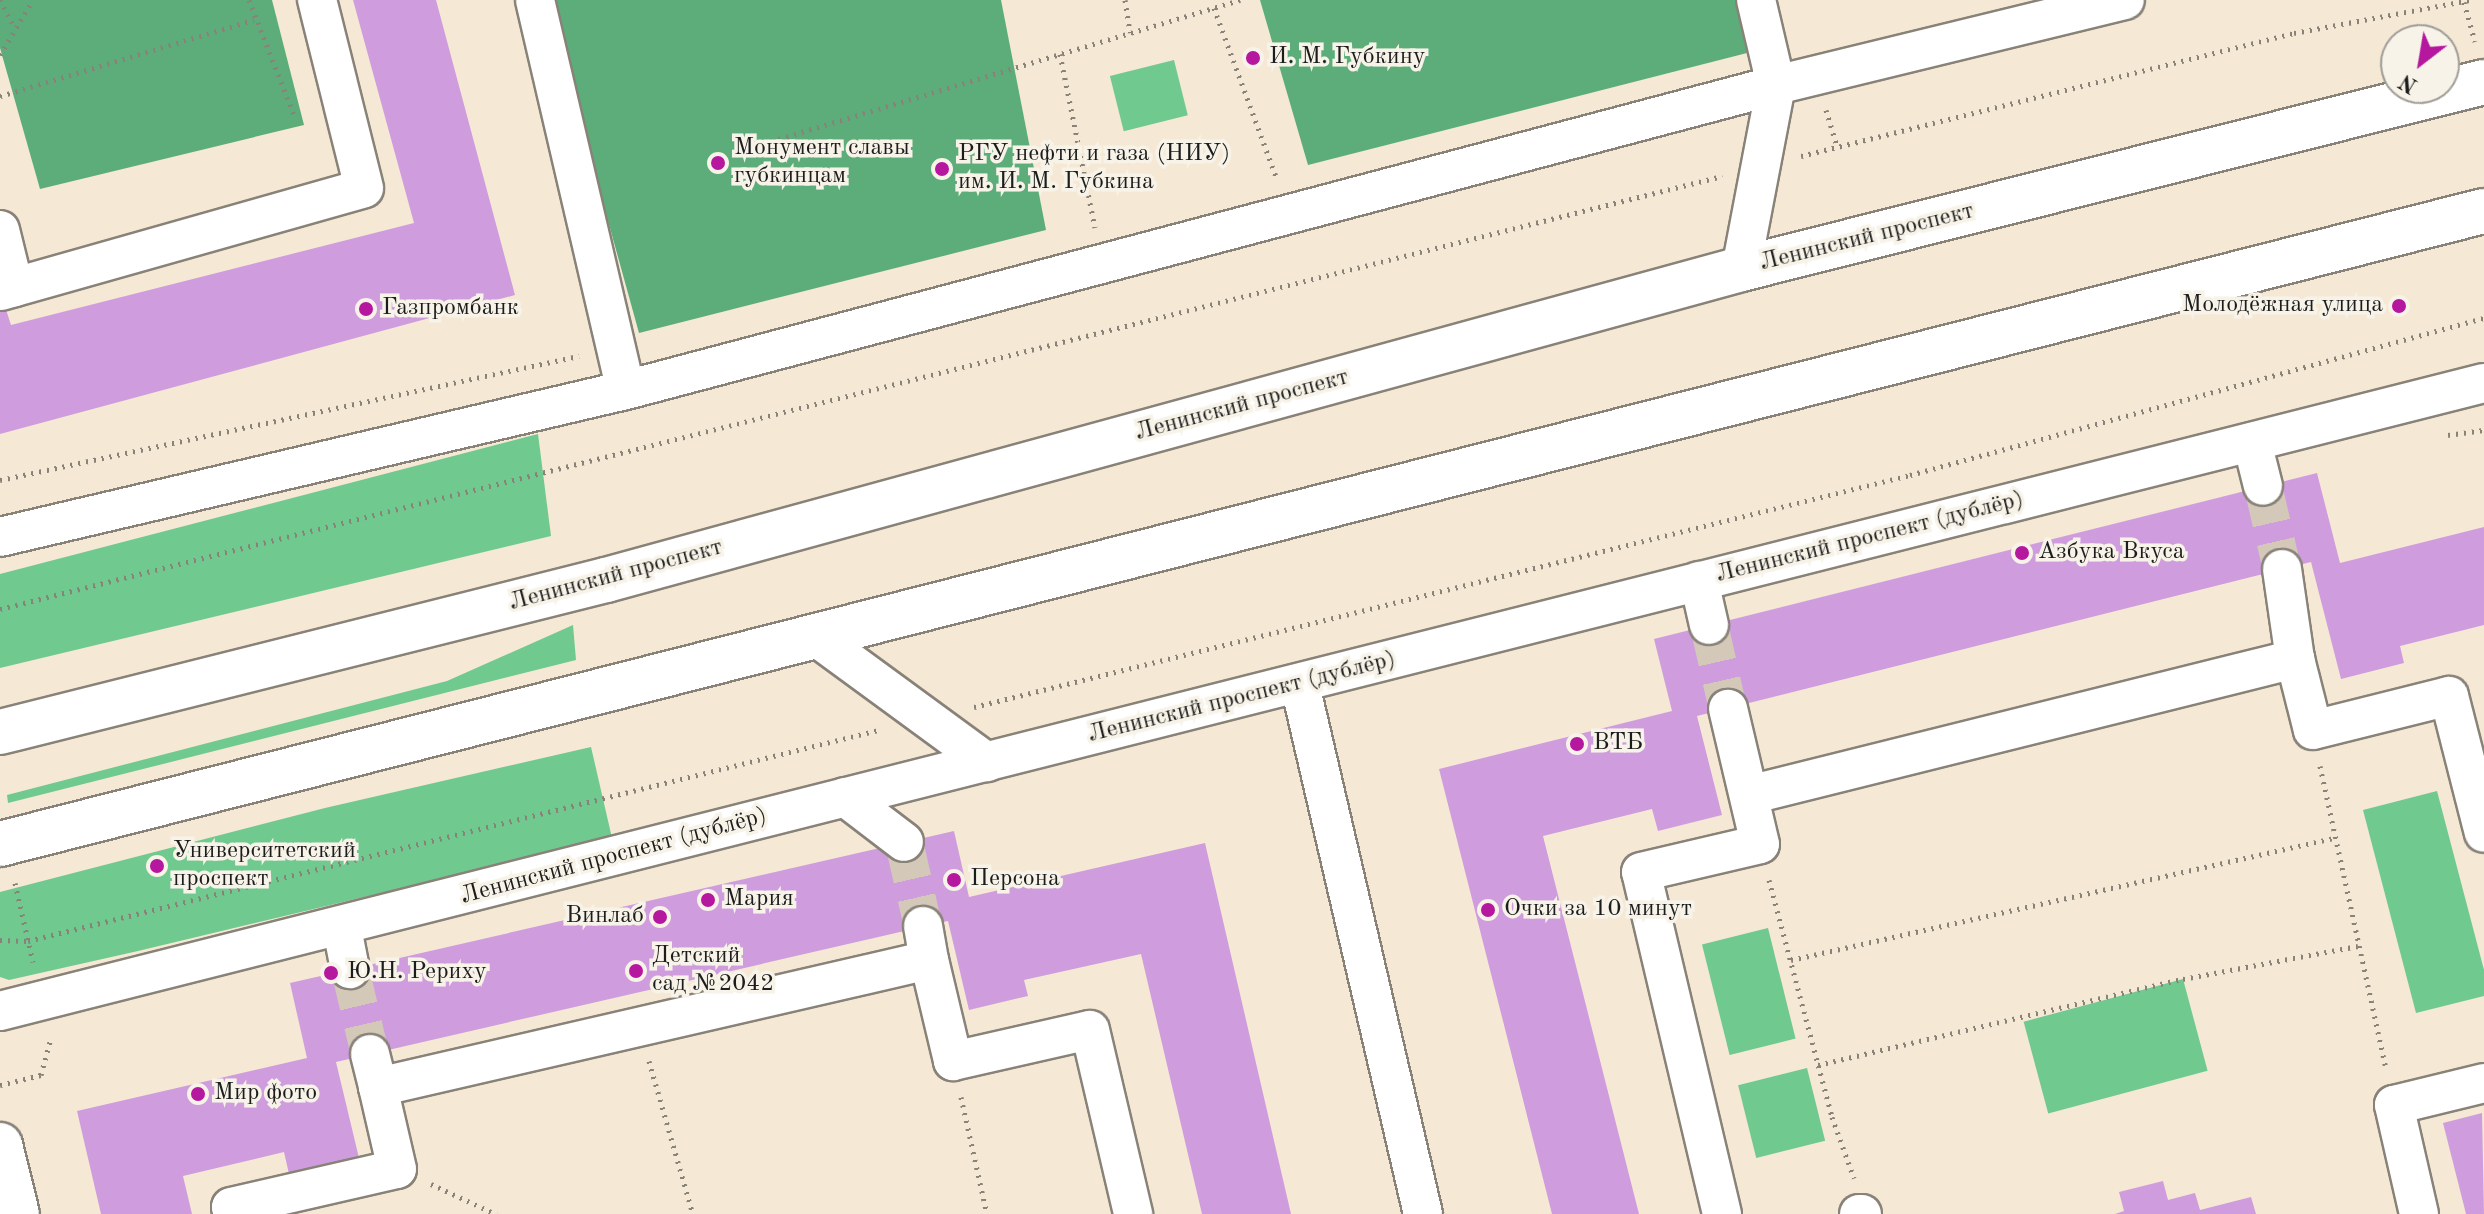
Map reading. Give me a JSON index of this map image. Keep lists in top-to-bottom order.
{
  "streets": {
    "main road": ["Ленинский проспект"],
    "street": ["Ленинский проспект (дублёр)"]
  },
  "places": [
    "И. М. Губкину",
    "Монумент славы губкинцам",
    "РГУ нефти и газа (НИУ) им. И. М. Губкина",
    "Молодёжная улица",
    "Газпромбанк",
    "Азбука Вкуса",
    "ВТБ",
    "Университетский проспект",
    "Персона",
    "Мария",
    "Очки за 10 минут",
    "Винлаб",
    "Детский сад №2042",
    "Ю.Н. Рериху",
    "Мир фото"
  ],
  "north": "bottom left"
}
